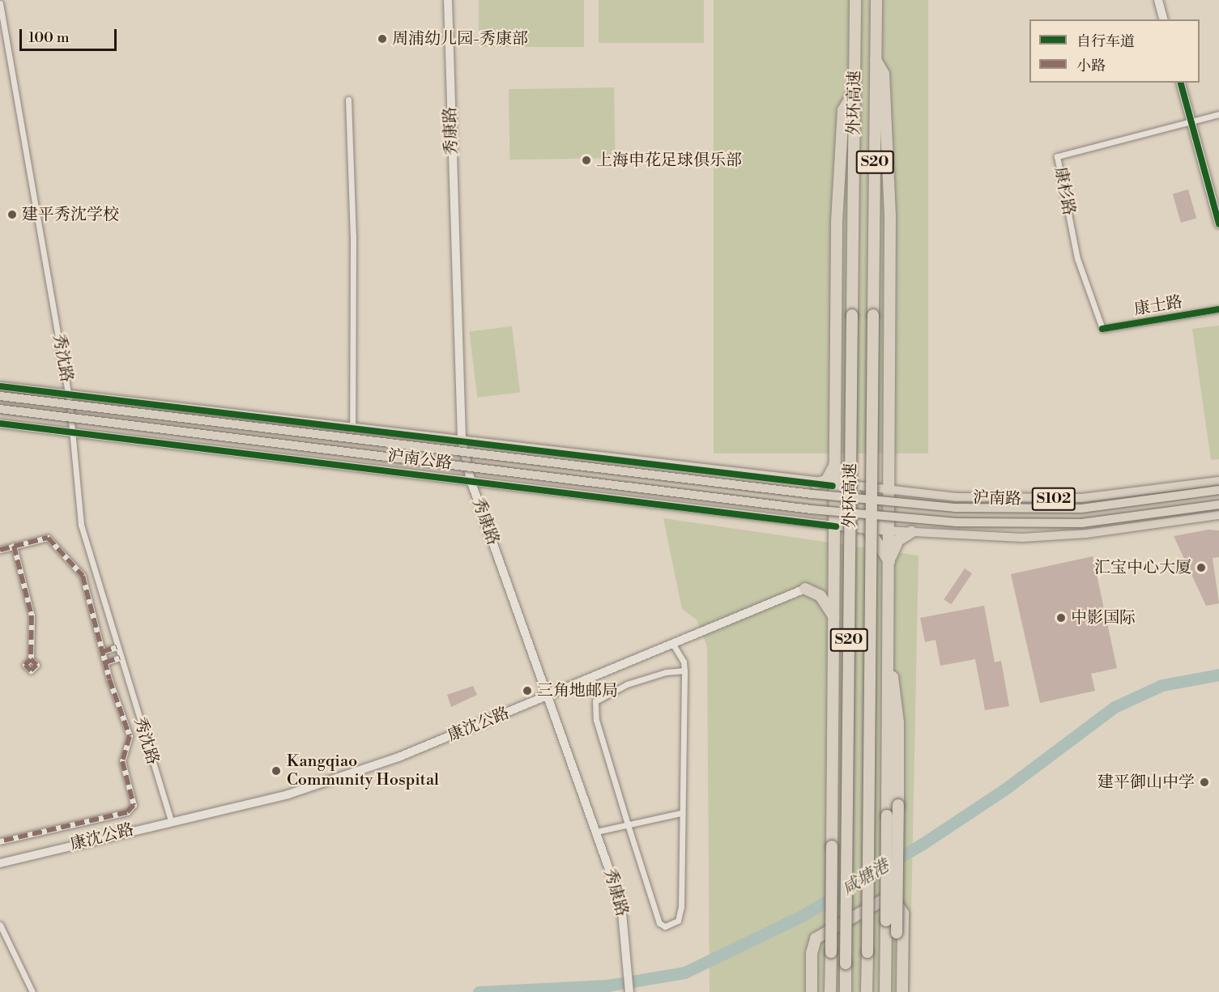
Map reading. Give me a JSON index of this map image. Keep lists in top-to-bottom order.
{
  "streets": {
    "highway": ["外环高速", "S20"],
    "main road": ["沪南公路", "沪南路", "S102"],
    "street": [
      "秀康路",
      "康杉路",
      "康士路",
      "秀沈路",
      "康沈公路"
    ]
  },
  "crossings": [
    ["秀康路", "沪南公路"],
    ["秀康路", "康沈公路"],
    ["康杉路", "康士路"],
    ["秀沈路", "沪南公路"],
    ["秀沈路", "康沈公路"],
    ["沪南公路", "沪南路"],
    ["沪南公路", "S102"]
  ],
  "water": ["咸塘港"],
  "places": [
    "周浦幼儿园-秀康部",
    "上海申花足球俱乐部",
    "建平秀沈学校",
    "汇宝中心大厦",
    "中影国际",
    "三角地邮局",
    "Kangqiao Community Hospital",
    "建平御山中学"
  ],
  "legend": ["自行车道", "小路"],
  "scale_bar": "100 m"
}
